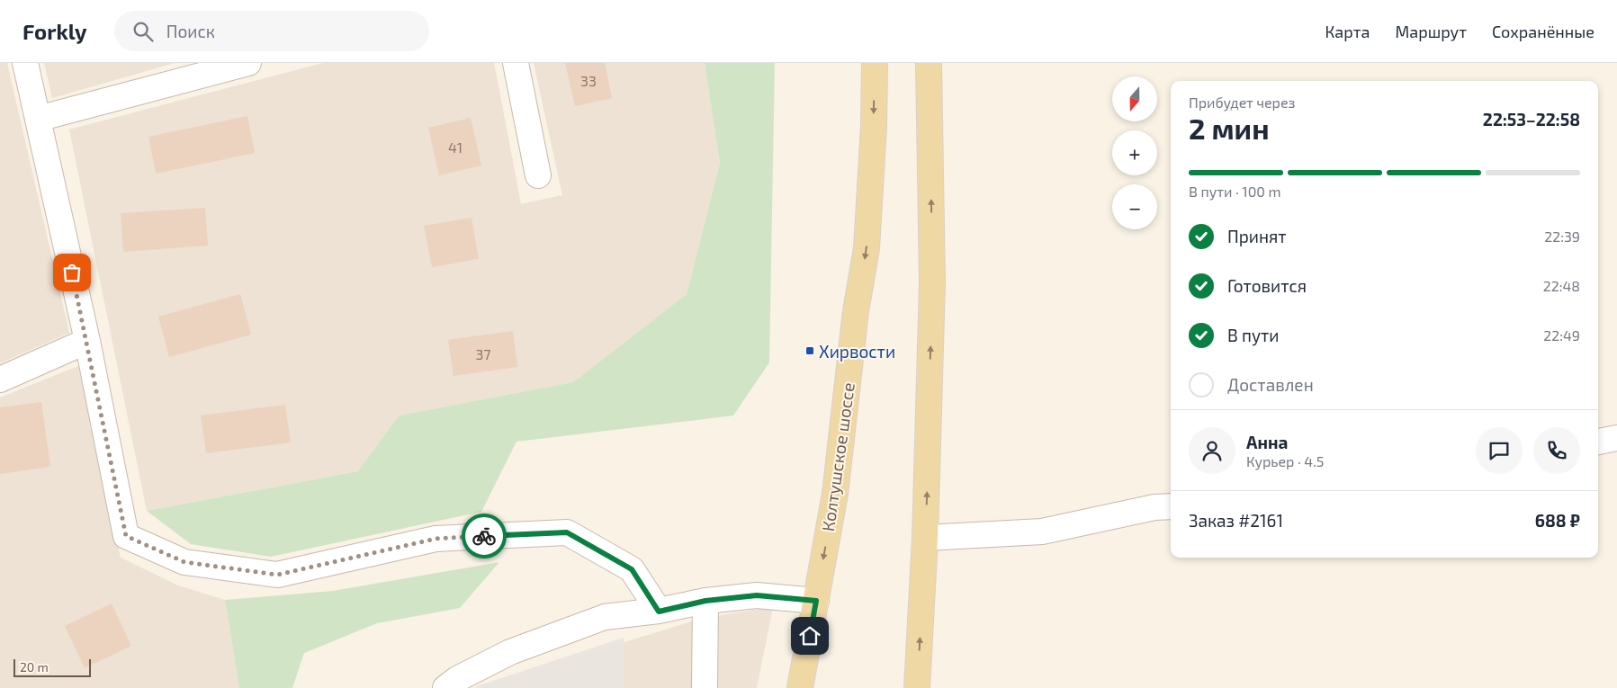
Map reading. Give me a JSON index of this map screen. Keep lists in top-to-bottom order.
{
  "streets": {
    "main road": ["Колтушское шоссе"]
  },
  "places": {
    "transit": ["Хирвости"]
  },
  "house_numbers": ["33", "41", "37"],
  "scale_bar": "20 m",
  "north": "bottom",
  "page": {
    "header": "Forkly",
    "search": "Поиск",
    "nav": ["Карта", "Маршрут", "Сохранённые"],
    "map_buttons": ["+", "−"],
    "heading": ["2 мин", "Прибудет через", "22:53–22:58"],
    "panel": [
      "Анна",
      "Курьер · 4.5",
      "Заказ #2161",
      "688 ₽"
    ],
    "bar": "В пути · 100 m",
    "list": [
      ["Принят", "22:39"],
      ["Готовится", "22:48"],
      ["В пути", "22:49"],
      "Доставлен"
    ],
    "scale": "20 m"
  }
}
